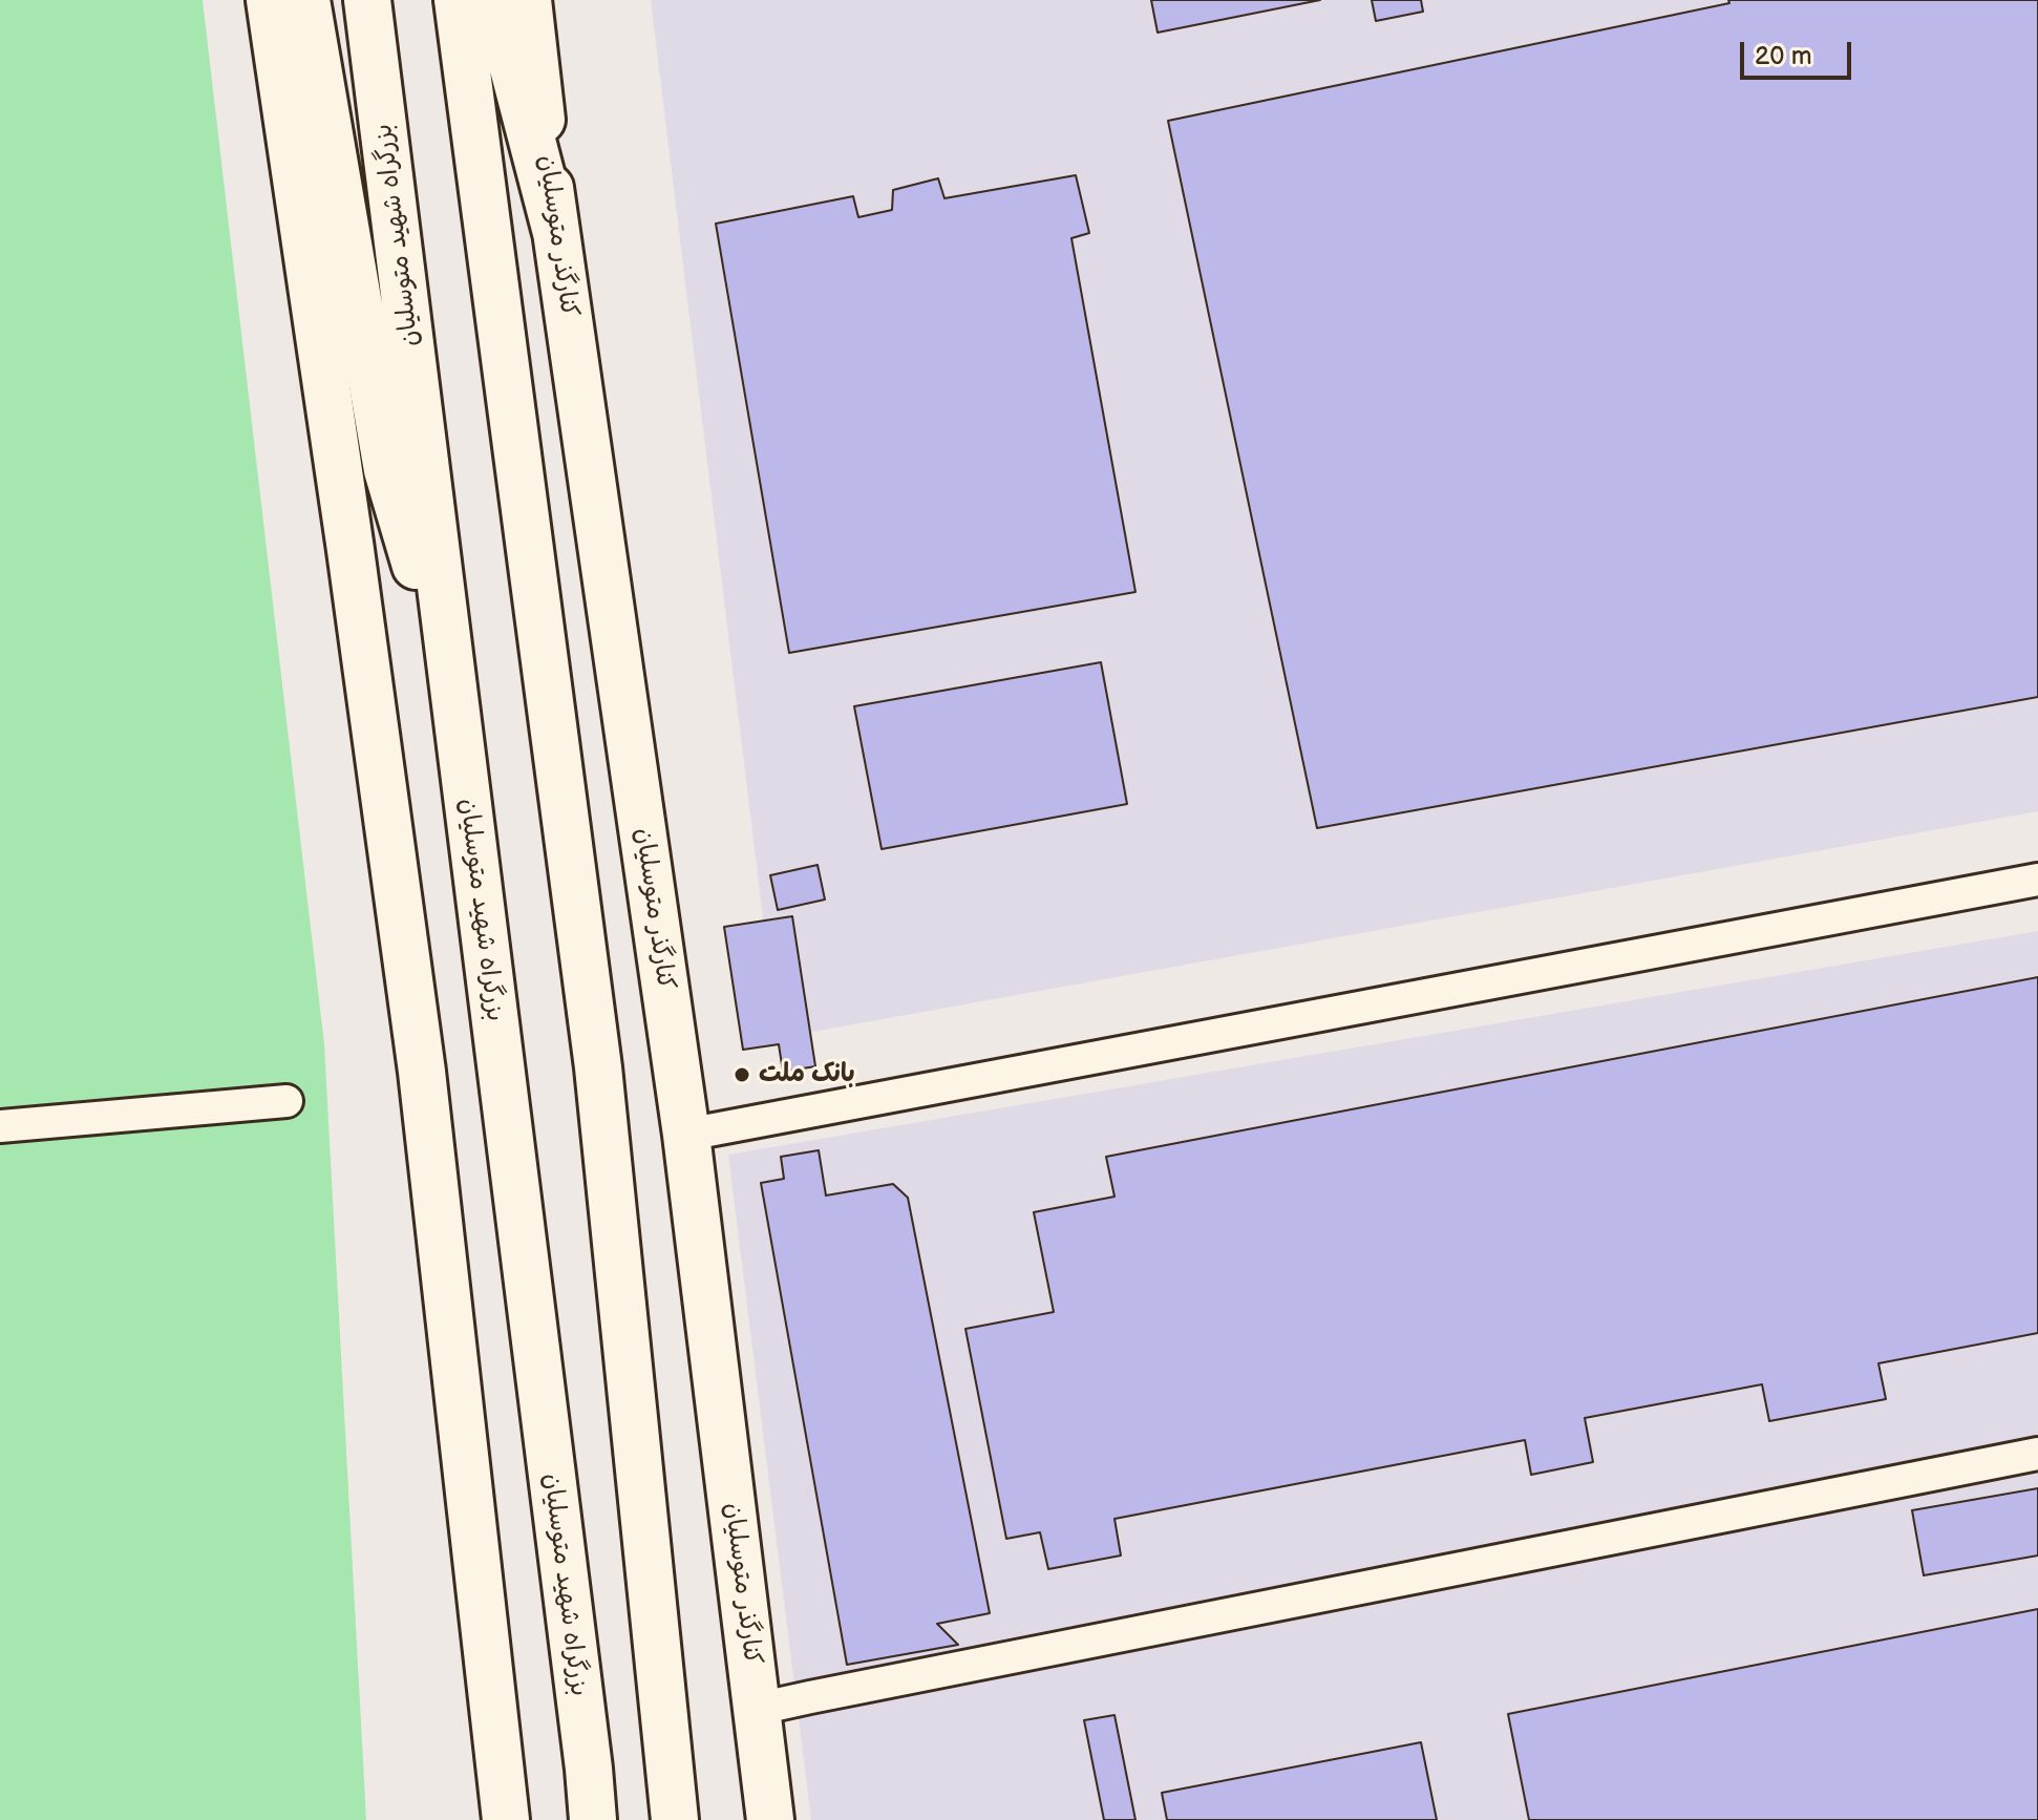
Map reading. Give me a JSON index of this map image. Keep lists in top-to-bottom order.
{
  "streets": {
    "main road": ["بزرگراه شهید متوسلیان", "کنارگذر متوسلیان"]
  },
  "places": ["بانک ملت"],
  "scale_bar": "20 m"
}
